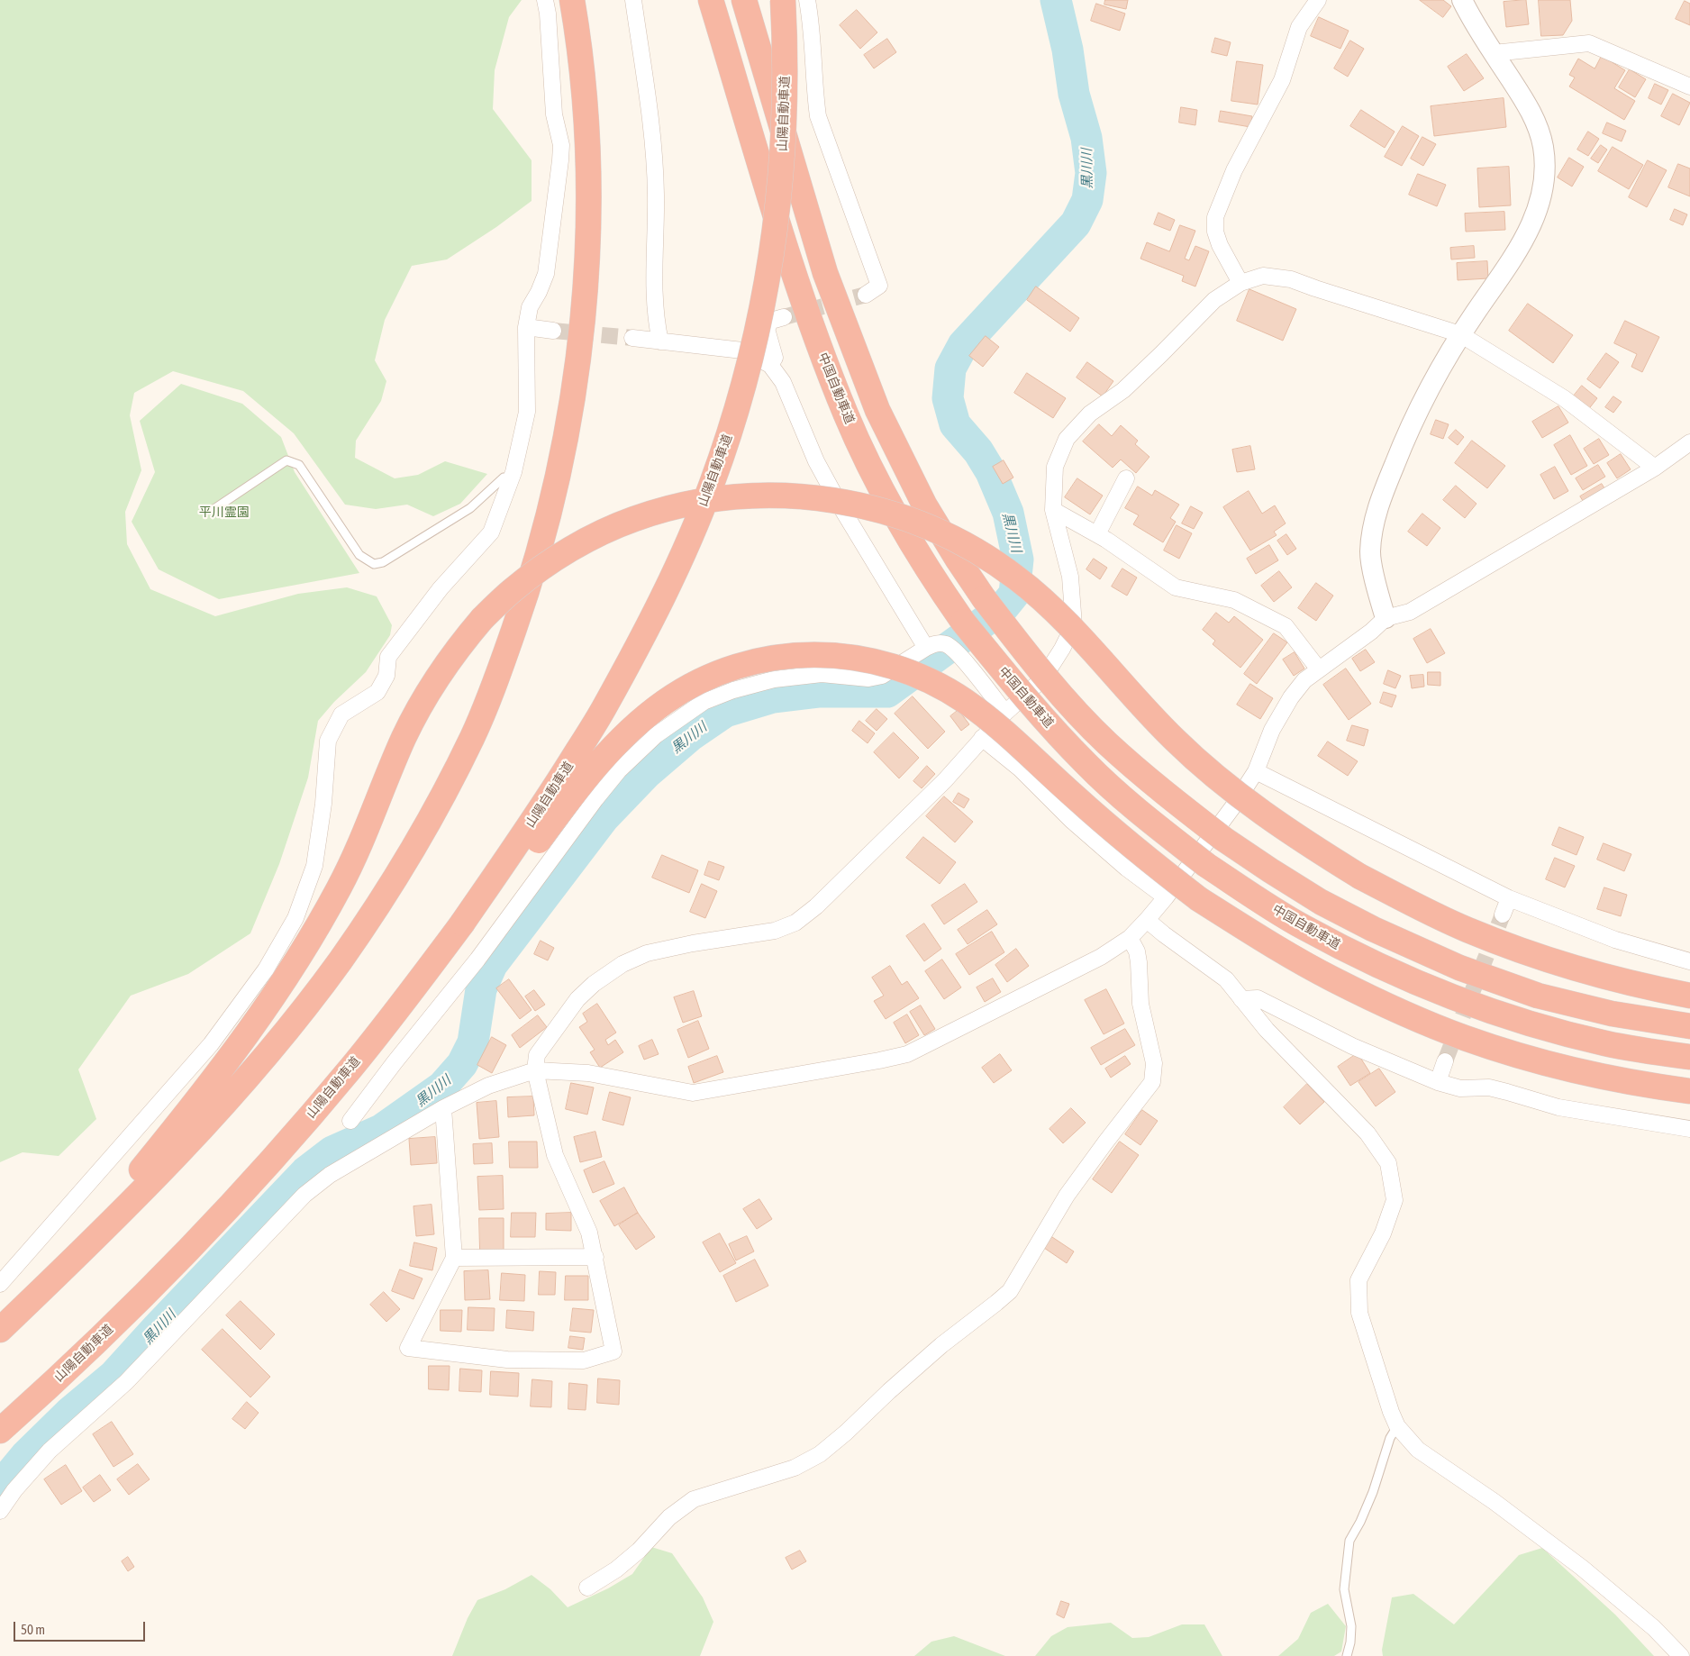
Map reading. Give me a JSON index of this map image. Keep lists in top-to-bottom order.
{
  "streets": {
    "highway": ["山陽自動車道", "中国自動車道"]
  },
  "water": ["黒川川"],
  "parks": ["平川霊園"],
  "scale_bar": "50 m"
}
